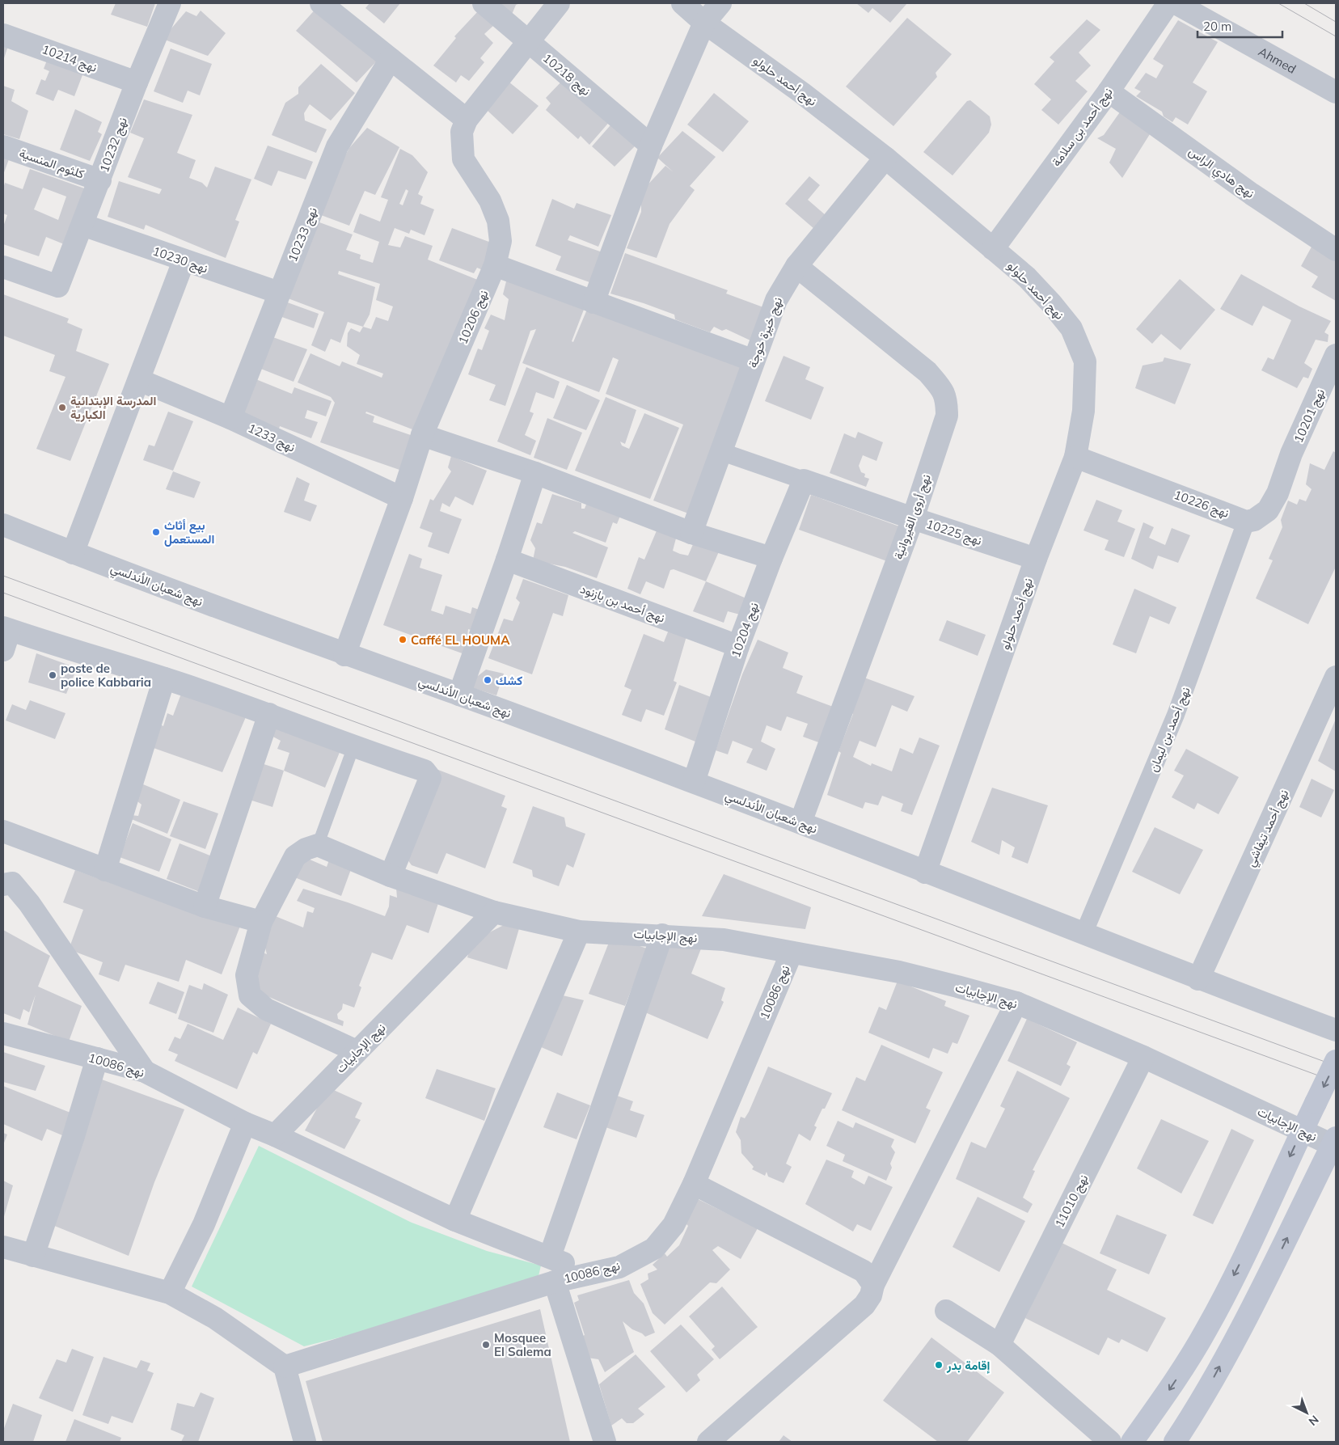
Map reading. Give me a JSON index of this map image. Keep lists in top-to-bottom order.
{
  "streets": {
    "street": [
      "نهج 10214",
      "Ahmed",
      "نهج 10218",
      "نهج أحمد حلولو",
      "نهج أحمد بن سلامة",
      "نهج 10232",
      "كلثوم المنسية",
      "نهج هادي الراس",
      "نهج 10233",
      "نهج 10230",
      "نهج 10206",
      "نهج خيرة خوجة",
      "نهج 10201",
      "نهج 1233",
      "نهج 10226",
      "نهج أروى القيروانية",
      "نهج 10225",
      "نهج شعبان الأندلسي",
      "نهج أحمد بن بازنود",
      "نهج 10204",
      "نهج أحمد بن ليمان",
      "نهج أحمد تيفاشي",
      "نهج الإجابيات",
      "نهج 10086",
      "نهج 11010"
    ]
  },
  "crossings": [
    ["نهج 10214", "نهج 10232"],
    ["نهج 10218", "نهج 10206"],
    ["نهج أحمد حلولو", "نهج أحمد بن سلامة"],
    ["نهج أحمد حلولو", "نهج خيرة خوجة"],
    ["نهج أحمد حلولو", "نهج 10226"],
    ["نهج أحمد حلولو", "نهج 10225"],
    ["نهج أحمد حلولو", "نهج شعبان الأندلسي"],
    ["نهج أحمد بن سلامة", "نهج هادي الراس"],
    ["نهج 10232", "كلثوم المنسية"],
    ["نهج 10232", "نهج 10230"],
    ["نهج 10233", "نهج 10230"],
    ["نهج 10233", "نهج 1233"],
    ["نهج 10206", "نهج 1233"],
    ["نهج 10206", "نهج شعبان الأندلسي"],
    ["نهج خيرة خوجة", "نهج أروى القيروانية"],
    ["نهج 10201", "نهج 10226"],
    ["نهج 10201", "نهج أحمد بن ليمان"],
    ["نهج 10226", "نهج أحمد بن ليمان"],
    ["نهج أروى القيروانية", "نهج 10225"],
    ["نهج أروى القيروانية", "نهج شعبان الأندلسي"],
    ["نهج 10225", "نهج 10204"],
    ["نهج شعبان الأندلسي", "نهج 10204"],
    ["نهج شعبان الأندلسي", "نهج أحمد بن ليمان"],
    ["نهج شعبان الأندلسي", "نهج أحمد تيفاشي"],
    ["نهج أحمد بن بازنود", "نهج 10204"],
    ["نهج الإجابيات", "نهج 10086"],
    ["نهج الإجابيات", "نهج 11010"]
  ],
  "places": [
    "المدرسة الإبتدائية الكبارية",
    "بيع أثاث المستعمل",
    "Caffé EL HOUMA",
    "poste de police Kabbaria",
    "كشك",
    "Mosquee El Salema",
    "إقامة بدر"
  ],
  "scale_bar": "20 m",
  "north": "bottom right"
}
